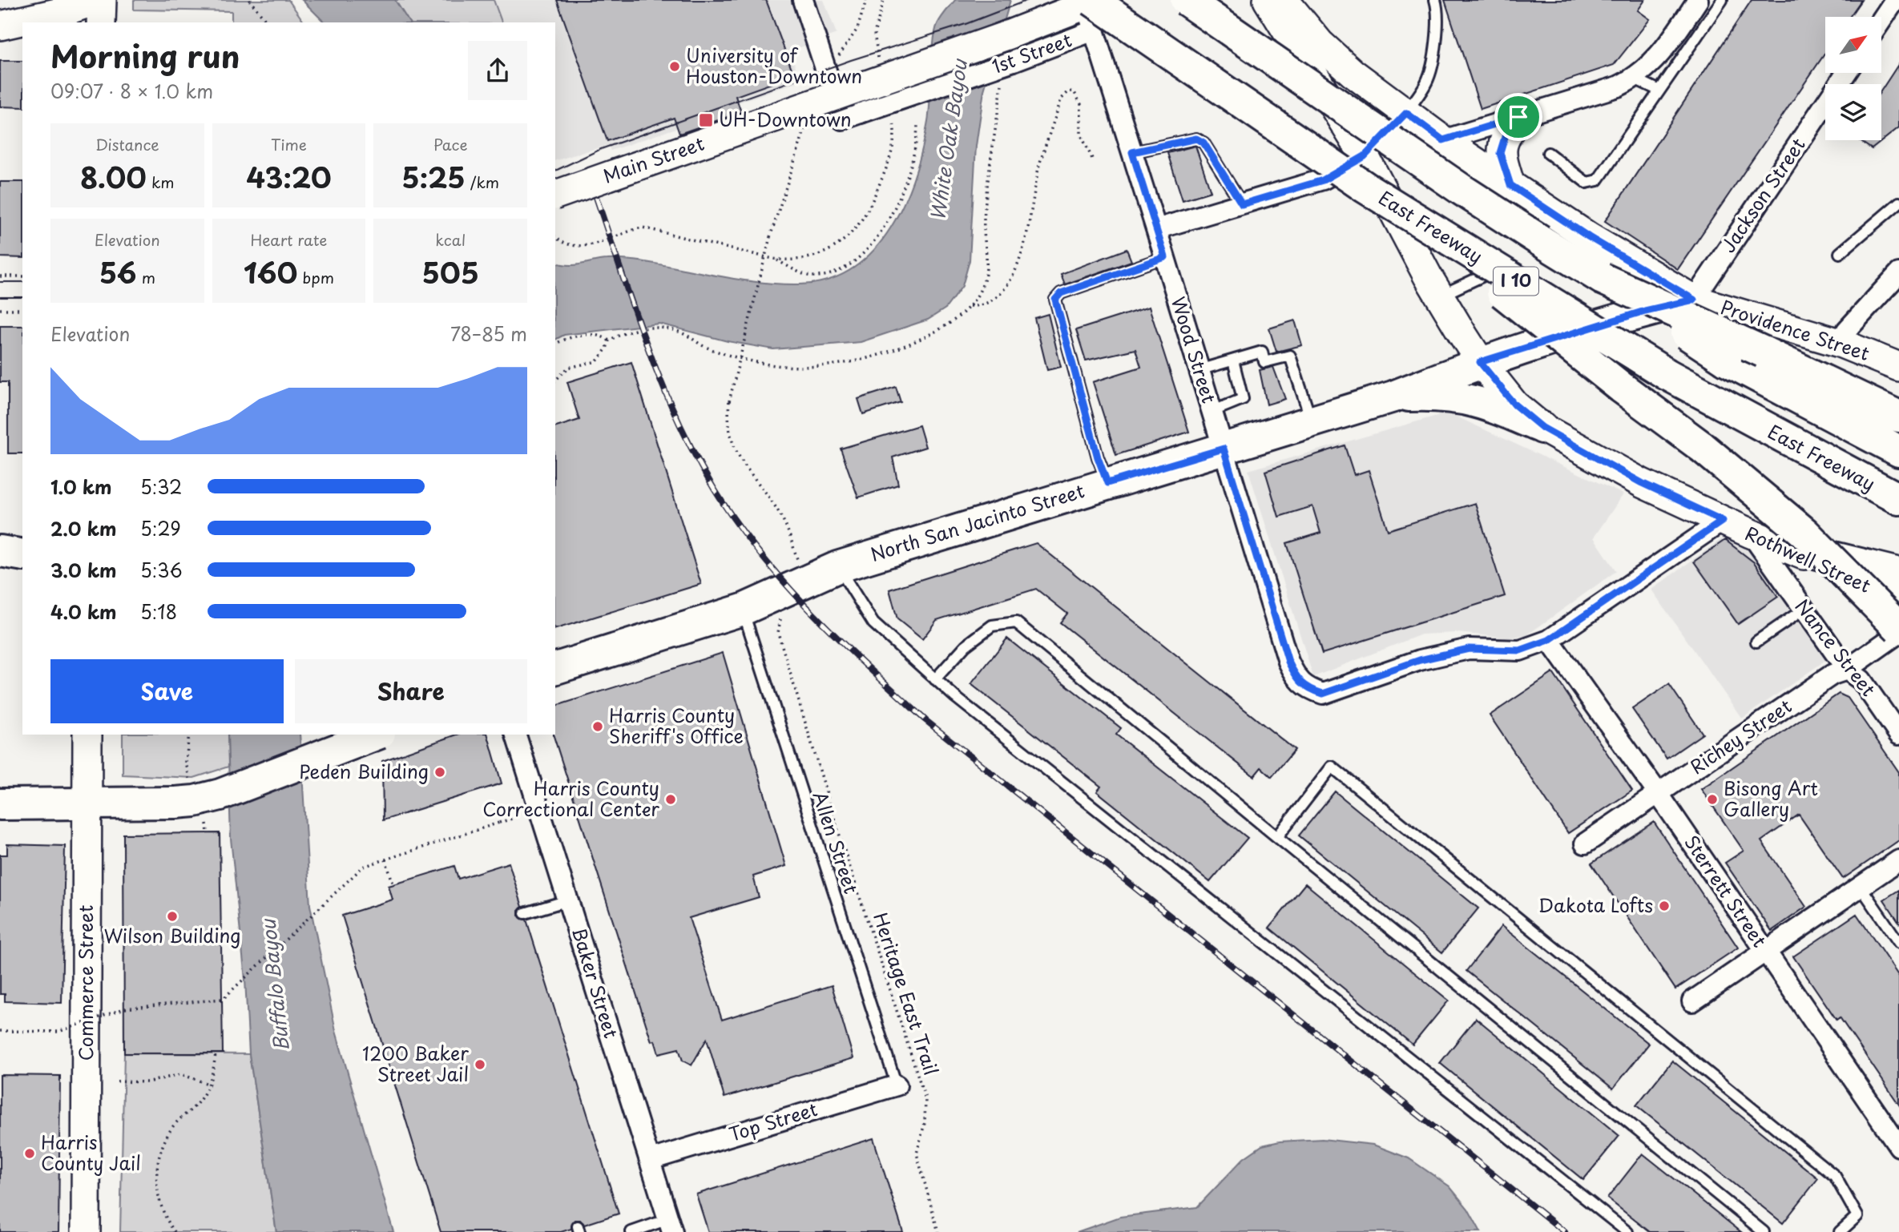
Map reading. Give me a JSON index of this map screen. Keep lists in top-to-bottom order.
{
  "streets": {
    "main road": [
      "Main Street",
      "East Freeway",
      "I 10",
      "Providence Street",
      "North San Jacinto Street",
      "Rothwell Street",
      "Commerce Street"
    ],
    "street": [
      "1st Street",
      "Jackson Street",
      "Wood Street",
      "Nance Street",
      "Richey Street",
      "Sterrett Street",
      "Baker Street",
      "Top Street"
    ],
    "lane": ["Allen Street"],
    "path": ["Heritage East Trail"]
  },
  "crossings": [
    ["1st Street", "Main Street"],
    ["Main Street", "East Freeway"],
    ["Main Street", "Wood Street"],
    ["Jackson Street", "Providence Street"],
    ["East Freeway", "Wood Street"],
    ["Providence Street", "Rothwell Street"],
    ["Wood Street", "North San Jacinto Street"],
    ["Wood Street", "Sterrett Street"],
    ["North San Jacinto Street", "Allen Street"],
    ["Rothwell Street", "Nance Street"],
    ["Nance Street", "Richey Street"],
    ["Richey Street", "Sterrett Street"],
    ["Allen Street", "Top Street"],
    ["Baker Street", "Top Street"]
  ],
  "water": ["White Oak Bayou", "Buffalo Bayou"],
  "places": {
    "other": [
      "University of Houston-Downtown",
      "Harris County Sheriff's Office",
      "Peden Building",
      "Harris County Correctional Center",
      "Bisong Art Gallery",
      "Dakota Lofts",
      "Wilson Building",
      "1200 Baker Street Jail",
      "Harris County Jail"
    ],
    "transit": ["UH-Downtown"]
  },
  "north": "top right",
  "page": {
    "heading": ["Morning run", "09:07 · 8 × 1.0 km"],
    "stats": [
      ["Distance", "8.00 km"],
      ["Time", "43:20"],
      ["Pace", "5:25 /km"],
      ["Elevation", "56 m"],
      ["Heart rate", "160 bpm"],
      ["kcal", "505"]
    ],
    "chart": ["Elevation", "78–85 m"],
    "list": [
      {
        "name": "1.0 km",
        "note": "5:32"
      },
      {
        "name": "2.0 km",
        "note": "5:29"
      },
      {
        "name": "3.0 km",
        "note": "5:36"
      },
      {
        "name": "4.0 km",
        "note": "5:18"
      }
    ],
    "buttons": ["Save", "Share"]
  }
}
